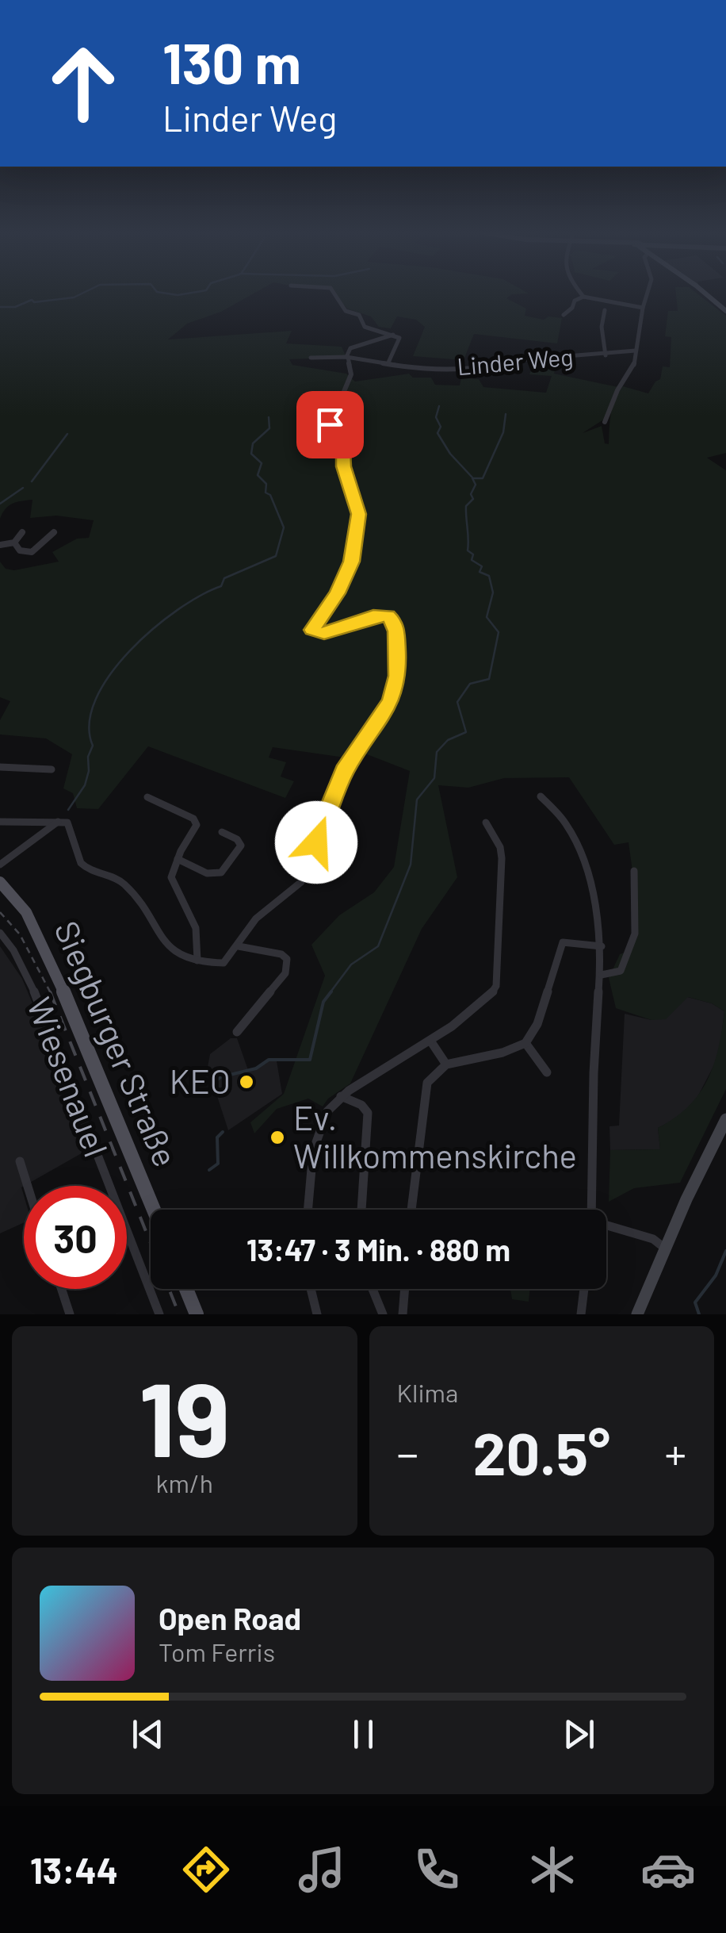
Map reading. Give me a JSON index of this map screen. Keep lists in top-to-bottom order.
{
  "streets": {
    "main road": ["Siegburger Straße"],
    "street": ["Linder Weg", "Wiesenauel"]
  },
  "places": ["KEO", "Ev. Willkommenskirche"],
  "page": {
    "turn": ["130 m", "Linder Weg"],
    "limit": "30",
    "trip": "13:47 · 3 Min. · 880 m",
    "tile": [
      ["19", "km/h"],
      "Klima"
    ],
    "heat": ["−", "20.5°", "+"],
    "song": ["Open Road", "Tom Ferris"],
    "tabs": "13:44"
  }
}
